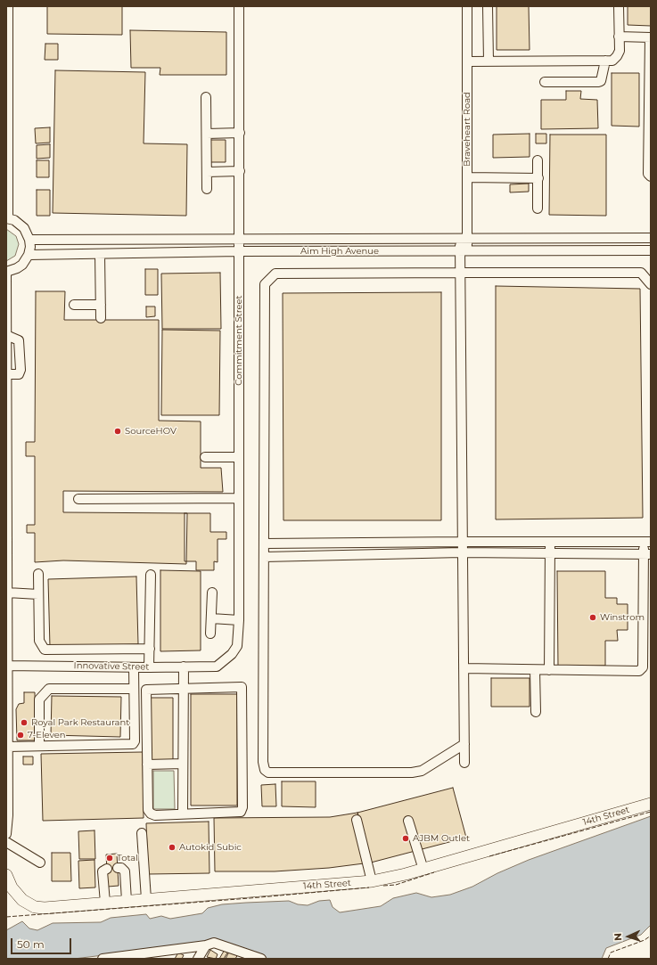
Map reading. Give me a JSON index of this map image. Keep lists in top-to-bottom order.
{
  "streets": {
    "main road": ["14th Street"],
    "street": [
      "Braveheart Road",
      "Aim High Avenue",
      "Commitment Street",
      "Innovative Street"
    ]
  },
  "crossings": [
    ["Braveheart Road", "Aim High Avenue"],
    ["Aim High Avenue", "Commitment Street"],
    ["Commitment Street", "Innovative Street"]
  ],
  "places": [
    "SourceHOV",
    "Winstrom",
    "Royal Park Restaurant",
    "7-Eleven",
    "AJBM Outlet",
    "Autokid Subic",
    "Total"
  ],
  "scale_bar": "50 m",
  "north": "left"
}
